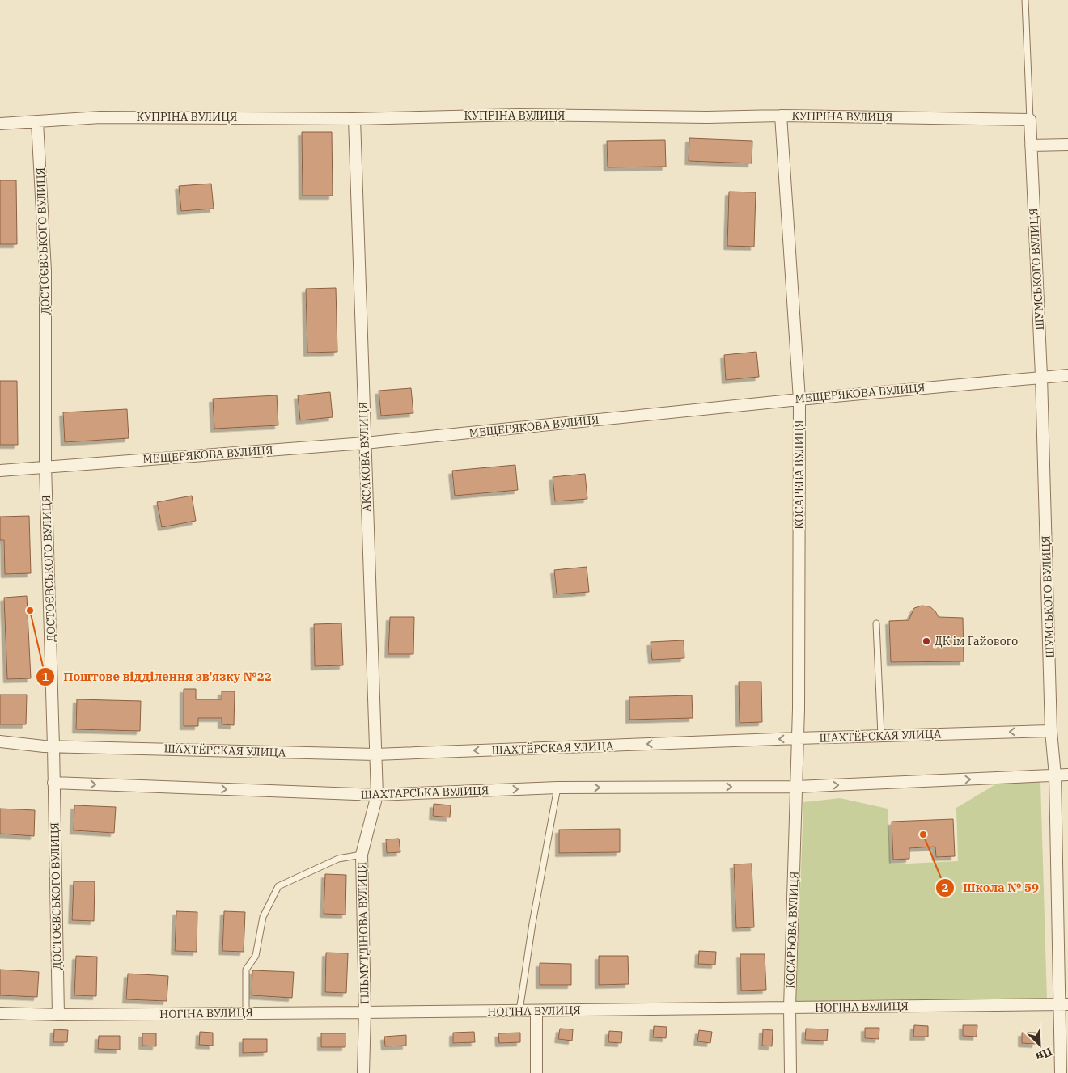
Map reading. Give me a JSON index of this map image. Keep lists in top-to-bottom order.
{
  "streets": {
    "street": [
      "КУПРІНА ВУЛИЦЯ",
      "ДОСТОЄВСЬКОГО ВУЛИЦЯ",
      "ШУМСЬКОГО ВУЛИЦЯ",
      "МЕЩЕРЯКОВА ВУЛИЦЯ",
      "АКСАКОВА ВУЛИЦЯ",
      "КОСАРЕВА ВУЛИЦЯ",
      "ШАХТЁРСКАЯ УЛИЦА",
      "ШАХТАРСЬКА ВУЛИЦЯ",
      "КОСАРЬОВА ВУЛИЦЯ",
      "ГІЛЬМУТДІНОВА ВУЛИЦЯ",
      "НОГІНА ВУЛИЦЯ"
    ]
  },
  "crossings": [
    ["КУПРІНА ВУЛИЦЯ", "ДОСТОЄВСЬКОГО ВУЛИЦЯ"],
    ["КУПРІНА ВУЛИЦЯ", "ШУМСЬКОГО ВУЛИЦЯ"],
    ["КУПРІНА ВУЛИЦЯ", "АКСАКОВА ВУЛИЦЯ"],
    ["КУПРІНА ВУЛИЦЯ", "КОСАРЕВА ВУЛИЦЯ"],
    ["ДОСТОЄВСЬКОГО ВУЛИЦЯ", "МЕЩЕРЯКОВА ВУЛИЦЯ"],
    ["ДОСТОЄВСЬКОГО ВУЛИЦЯ", "ШАХТЁРСКАЯ УЛИЦА"],
    ["ДОСТОЄВСЬКОГО ВУЛИЦЯ", "ШАХТАРСЬКА ВУЛИЦЯ"],
    ["ДОСТОЄВСЬКОГО ВУЛИЦЯ", "НОГІНА ВУЛИЦЯ"],
    ["ШУМСЬКОГО ВУЛИЦЯ", "МЕЩЕРЯКОВА ВУЛИЦЯ"],
    ["ШУМСЬКОГО ВУЛИЦЯ", "ШАХТЁРСКАЯ УЛИЦА"],
    ["ШУМСЬКОГО ВУЛИЦЯ", "ШАХТАРСЬКА ВУЛИЦЯ"],
    ["ШУМСЬКОГО ВУЛИЦЯ", "НОГІНА ВУЛИЦЯ"],
    ["МЕЩЕРЯКОВА ВУЛИЦЯ", "АКСАКОВА ВУЛИЦЯ"],
    ["МЕЩЕРЯКОВА ВУЛИЦЯ", "КОСАРЕВА ВУЛИЦЯ"],
    ["АКСАКОВА ВУЛИЦЯ", "ШАХТЁРСКАЯ УЛИЦА"],
    ["АКСАКОВА ВУЛИЦЯ", "ШАХТАРСЬКА ВУЛИЦЯ"],
    ["АКСАКОВА ВУЛИЦЯ", "ГІЛЬМУТДІНОВА ВУЛИЦЯ"],
    ["КОСАРЕВА ВУЛИЦЯ", "ШАХТЁРСКАЯ УЛИЦА"],
    ["КОСАРЕВА ВУЛИЦЯ", "ШАХТАРСЬКА ВУЛИЦЯ"],
    ["КОСАРЕВА ВУЛИЦЯ", "КОСАРЬОВА ВУЛИЦЯ"],
    ["ШАХТАРСЬКА ВУЛИЦЯ", "КОСАРЬОВА ВУЛИЦЯ"],
    ["ШАХТАРСЬКА ВУЛИЦЯ", "ГІЛЬМУТДІНОВА ВУЛИЦЯ"],
    ["КОСАРЬОВА ВУЛИЦЯ", "НОГІНА ВУЛИЦЯ"],
    ["ГІЛЬМУТДІНОВА ВУЛИЦЯ", "НОГІНА ВУЛИЦЯ"]
  ],
  "one_way": ["ШАХТЁРСКАЯ УЛИЦА", "ШАХТАРСЬКА ВУЛИЦЯ"],
  "places": ["Поштове відділення зв'язку №22", "ДК ім Гайового", "Школа № 59"],
  "north": "bottom right"
}
